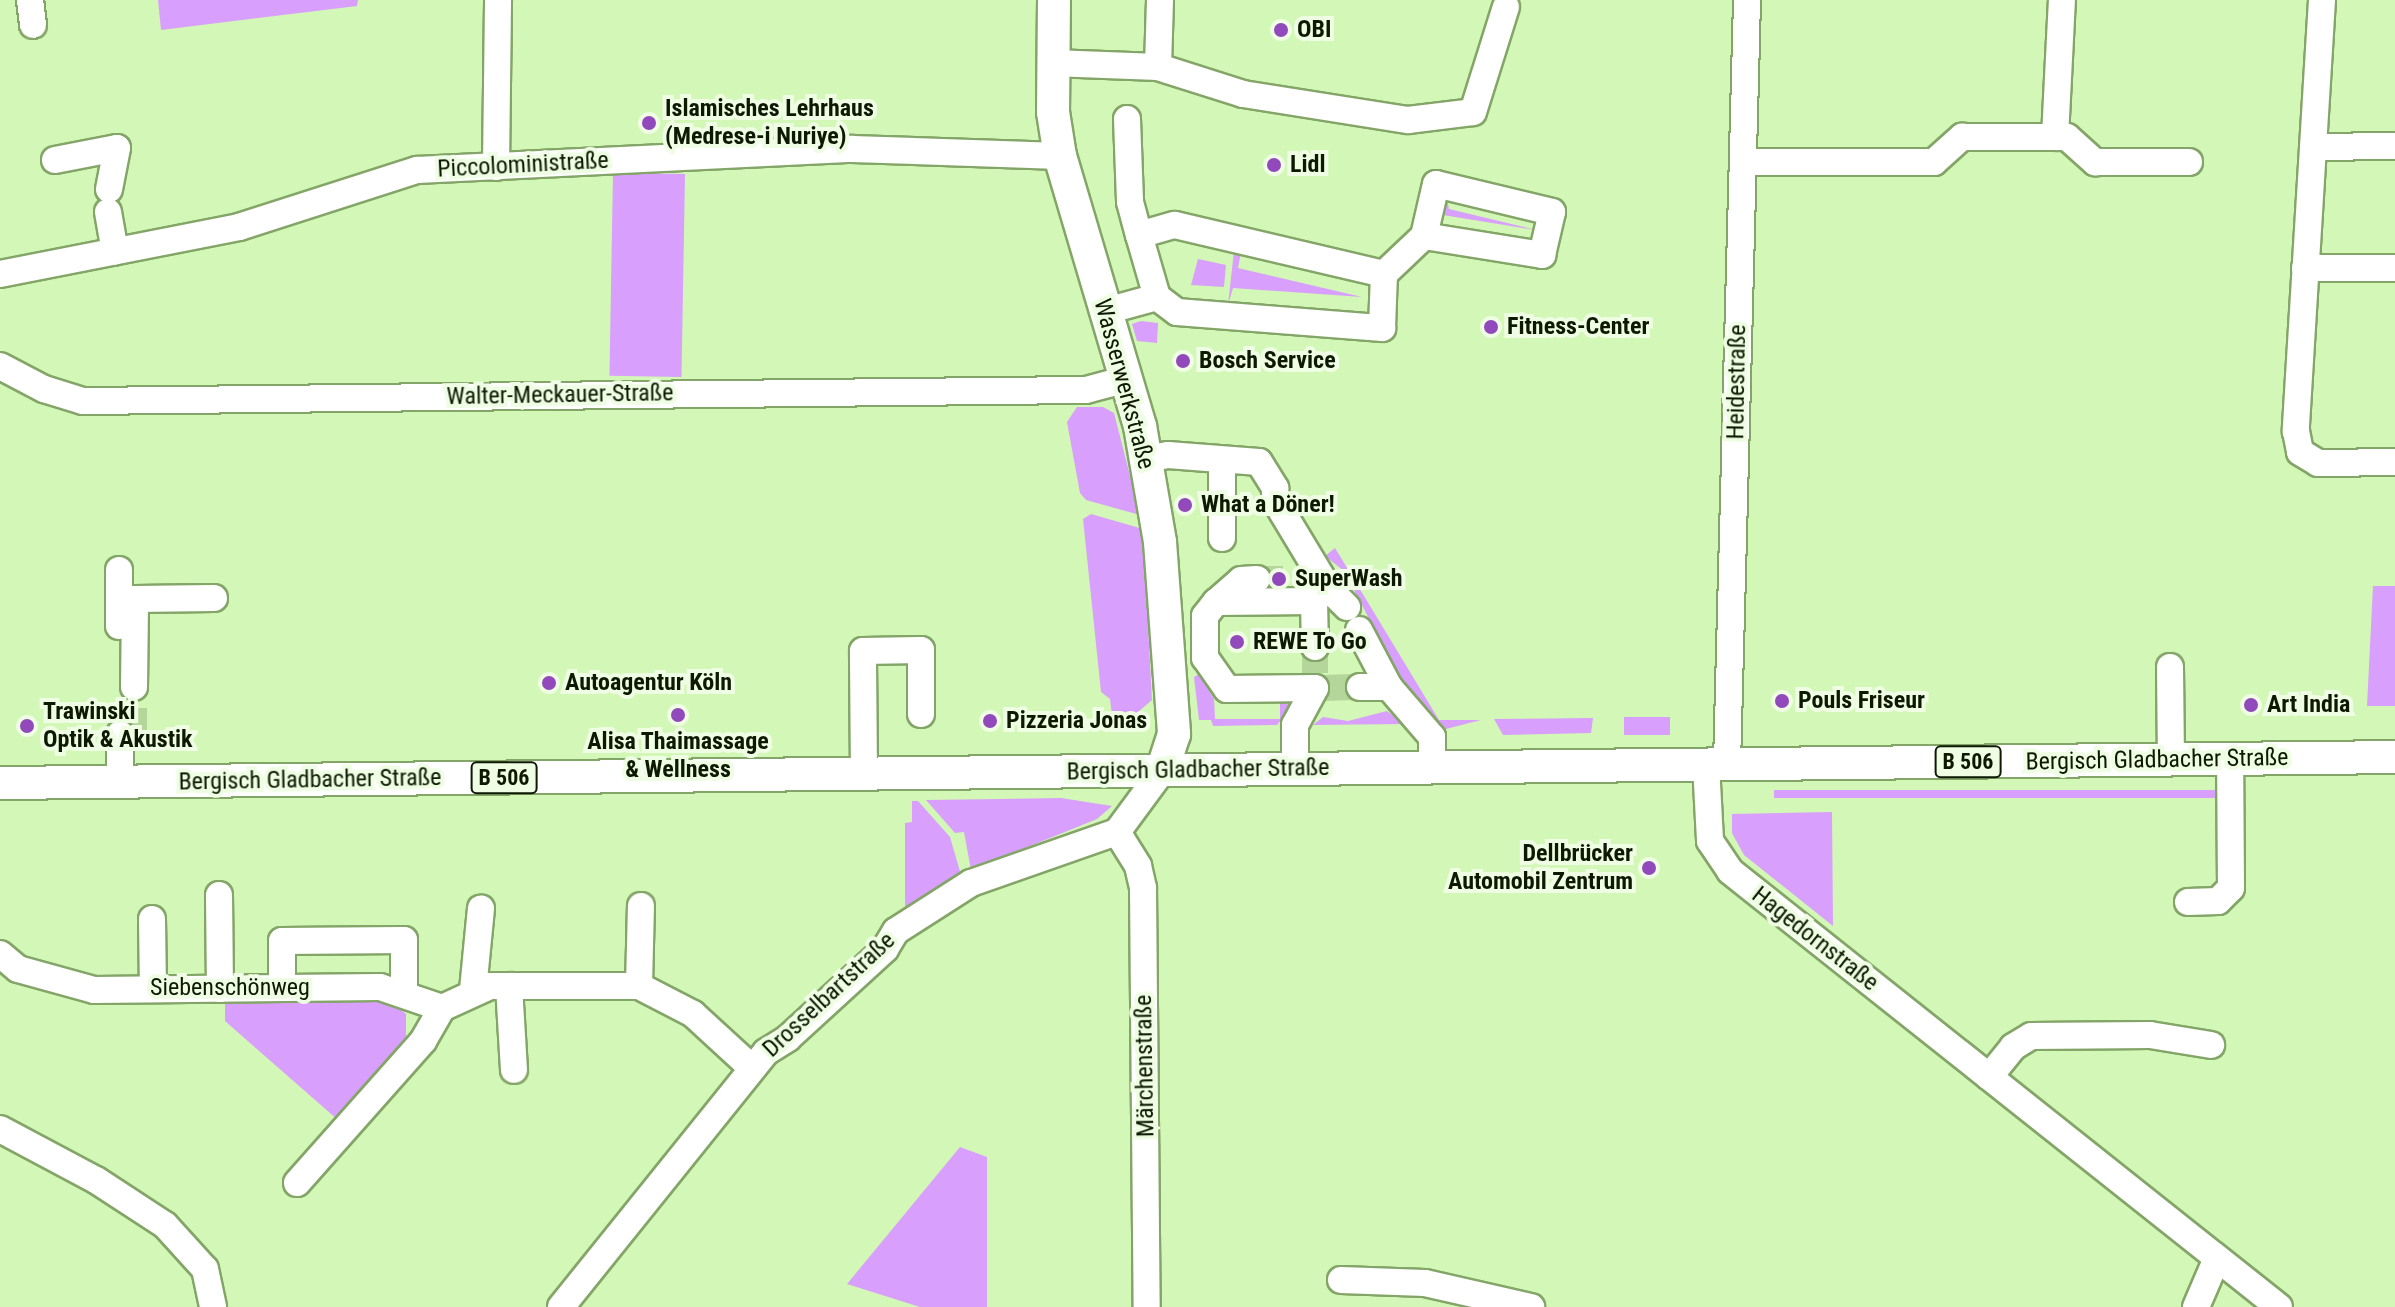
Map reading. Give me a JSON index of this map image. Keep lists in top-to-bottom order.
{
  "streets": {
    "main road": ["Wasserwerkstraße", "Bergisch Gladbacher Straße", "B 506"],
    "street": [
      "Piccoloministraße",
      "Heidestraße",
      "Walter-Meckauer-Straße",
      "Hagedornstraße",
      "Siebenschönweg",
      "Drosselbartstraße",
      "Märchenstraße"
    ]
  },
  "crossings": [
    ["Piccoloministraße", "Wasserwerkstraße"],
    ["Heidestraße", "Bergisch Gladbacher Straße"],
    ["Heidestraße", "Hagedornstraße"],
    ["Wasserwerkstraße", "Walter-Meckauer-Straße"],
    ["Wasserwerkstraße", "Bergisch Gladbacher Straße"],
    ["Bergisch Gladbacher Straße", "Hagedornstraße"],
    ["Drosselbartstraße", "Märchenstraße"]
  ],
  "places": [
    "OBI",
    "Islamisches Lehrhaus (Medrese-i Nuriye)",
    "Lidl",
    "Fitness-Center",
    "Bosch Service",
    "What a Döner!",
    "SuperWash",
    "REWE To Go",
    "Autoagentur Köln",
    "Pouls Friseur",
    "Art India",
    "Alisa Thaimassage & Wellness",
    "Pizzeria Jonas",
    "Trawinski Optik & Akustik",
    "Dellbrücker Automobil Zentrum"
  ]
}
